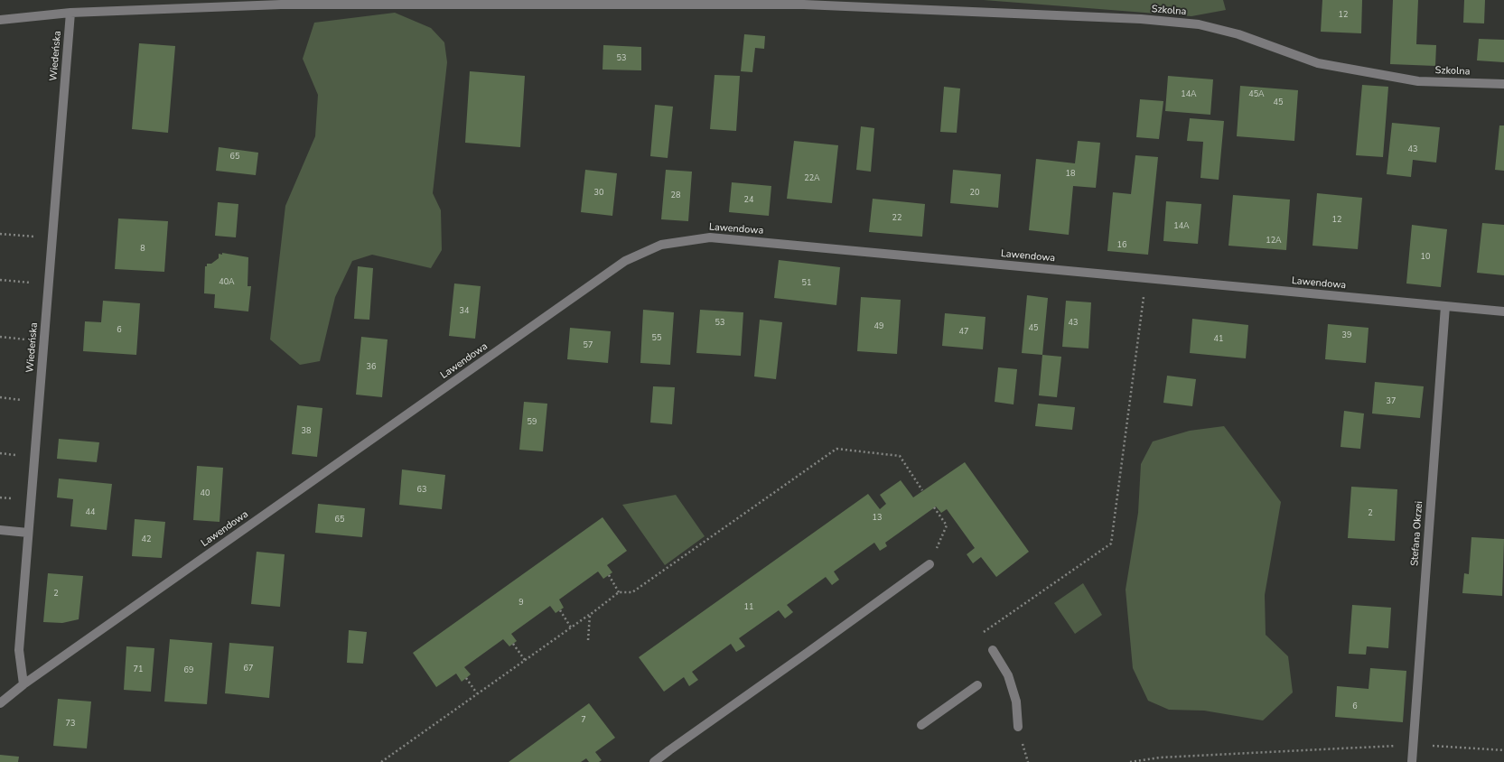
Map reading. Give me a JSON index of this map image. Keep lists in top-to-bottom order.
{
  "streets": {
    "street": [
      "Szkolna",
      "Wiedeńska",
      "Lawendowa",
      "Stefana Okrzei"
    ]
  },
  "crossings": [
    ["Szkolna", "Wiedeńska"],
    ["Wiedeńska", "Lawendowa"],
    ["Lawendowa", "Stefana Okrzei"]
  ],
  "house_numbers": [
    "12",
    "53",
    "14A",
    "45A",
    "45",
    "43",
    "65",
    "18",
    "22A",
    "30",
    "20",
    "28",
    "24",
    "22",
    "12",
    "14A",
    "12A",
    "16",
    "8",
    "10",
    "40A",
    "51",
    "34",
    "53",
    "43",
    "49",
    "45",
    "6",
    "47",
    "39",
    "55",
    "41",
    "57",
    "36",
    "37",
    "59",
    "38",
    "63",
    "40",
    "44",
    "2",
    "13",
    "65",
    "42",
    "2",
    "9",
    "11",
    "67",
    "71",
    "69",
    "6",
    "7",
    "73"
  ]
}
